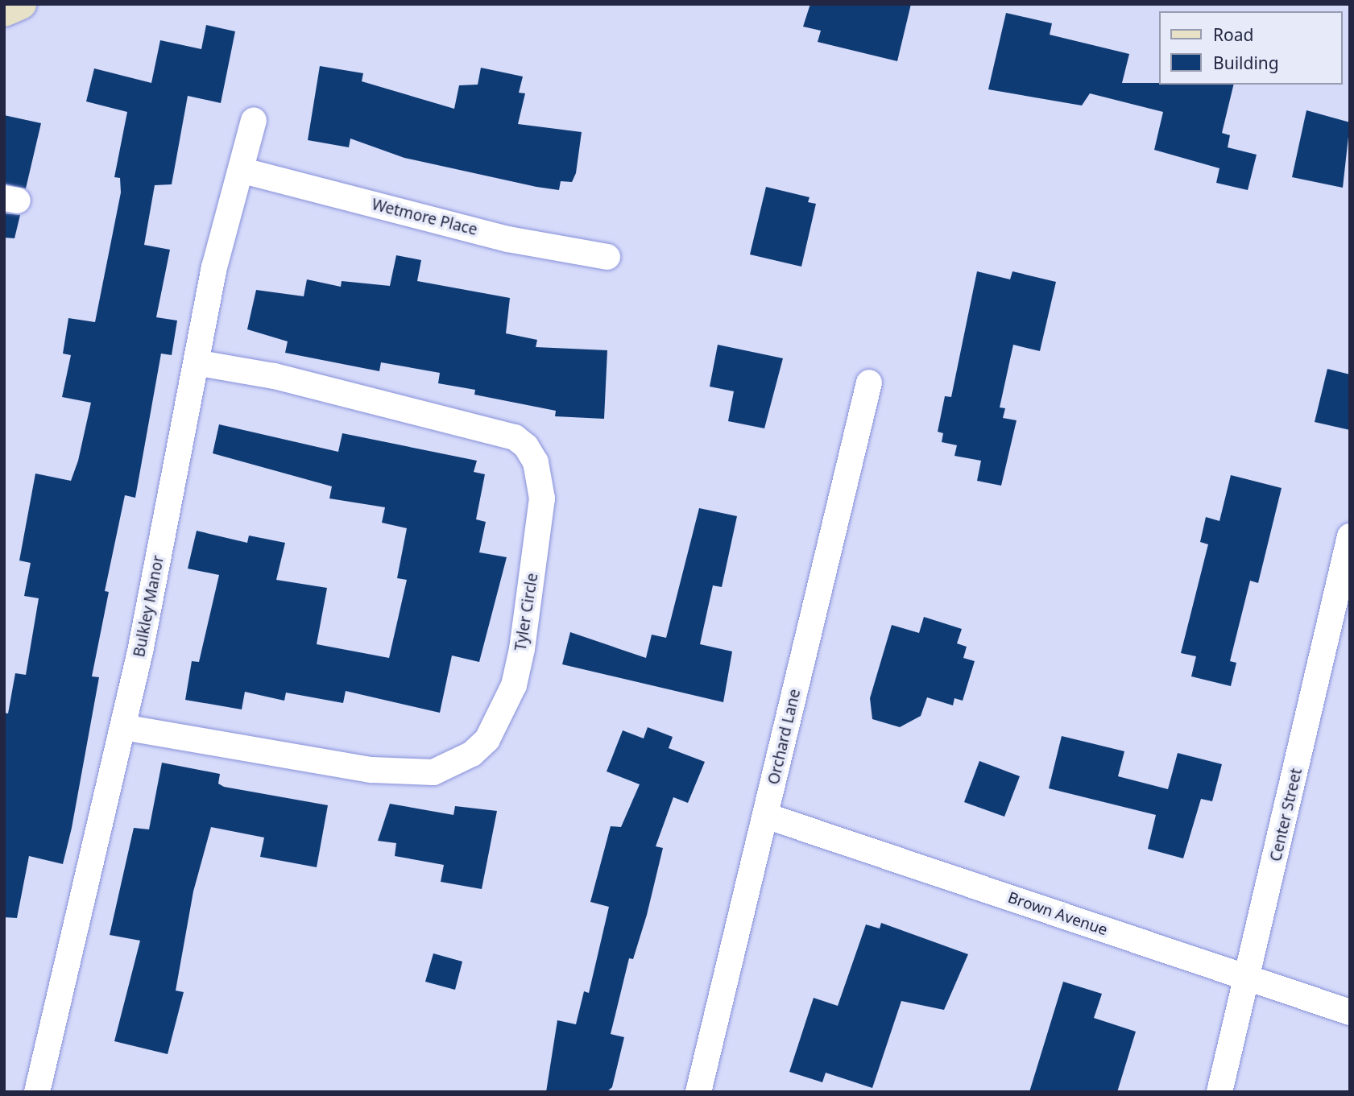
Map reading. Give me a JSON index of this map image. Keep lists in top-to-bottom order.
{
  "streets": {
    "street": [
      "Wetmore Place",
      "Bulkley Manor",
      "Tyler Circle",
      "Orchard Lane",
      "Center Street",
      "Brown Avenue"
    ]
  },
  "crossings": [
    ["Wetmore Place", "Bulkley Manor"],
    ["Bulkley Manor", "Tyler Circle"],
    ["Orchard Lane", "Brown Avenue"],
    ["Center Street", "Brown Avenue"]
  ],
  "legend": ["Road", "Building"]
}
